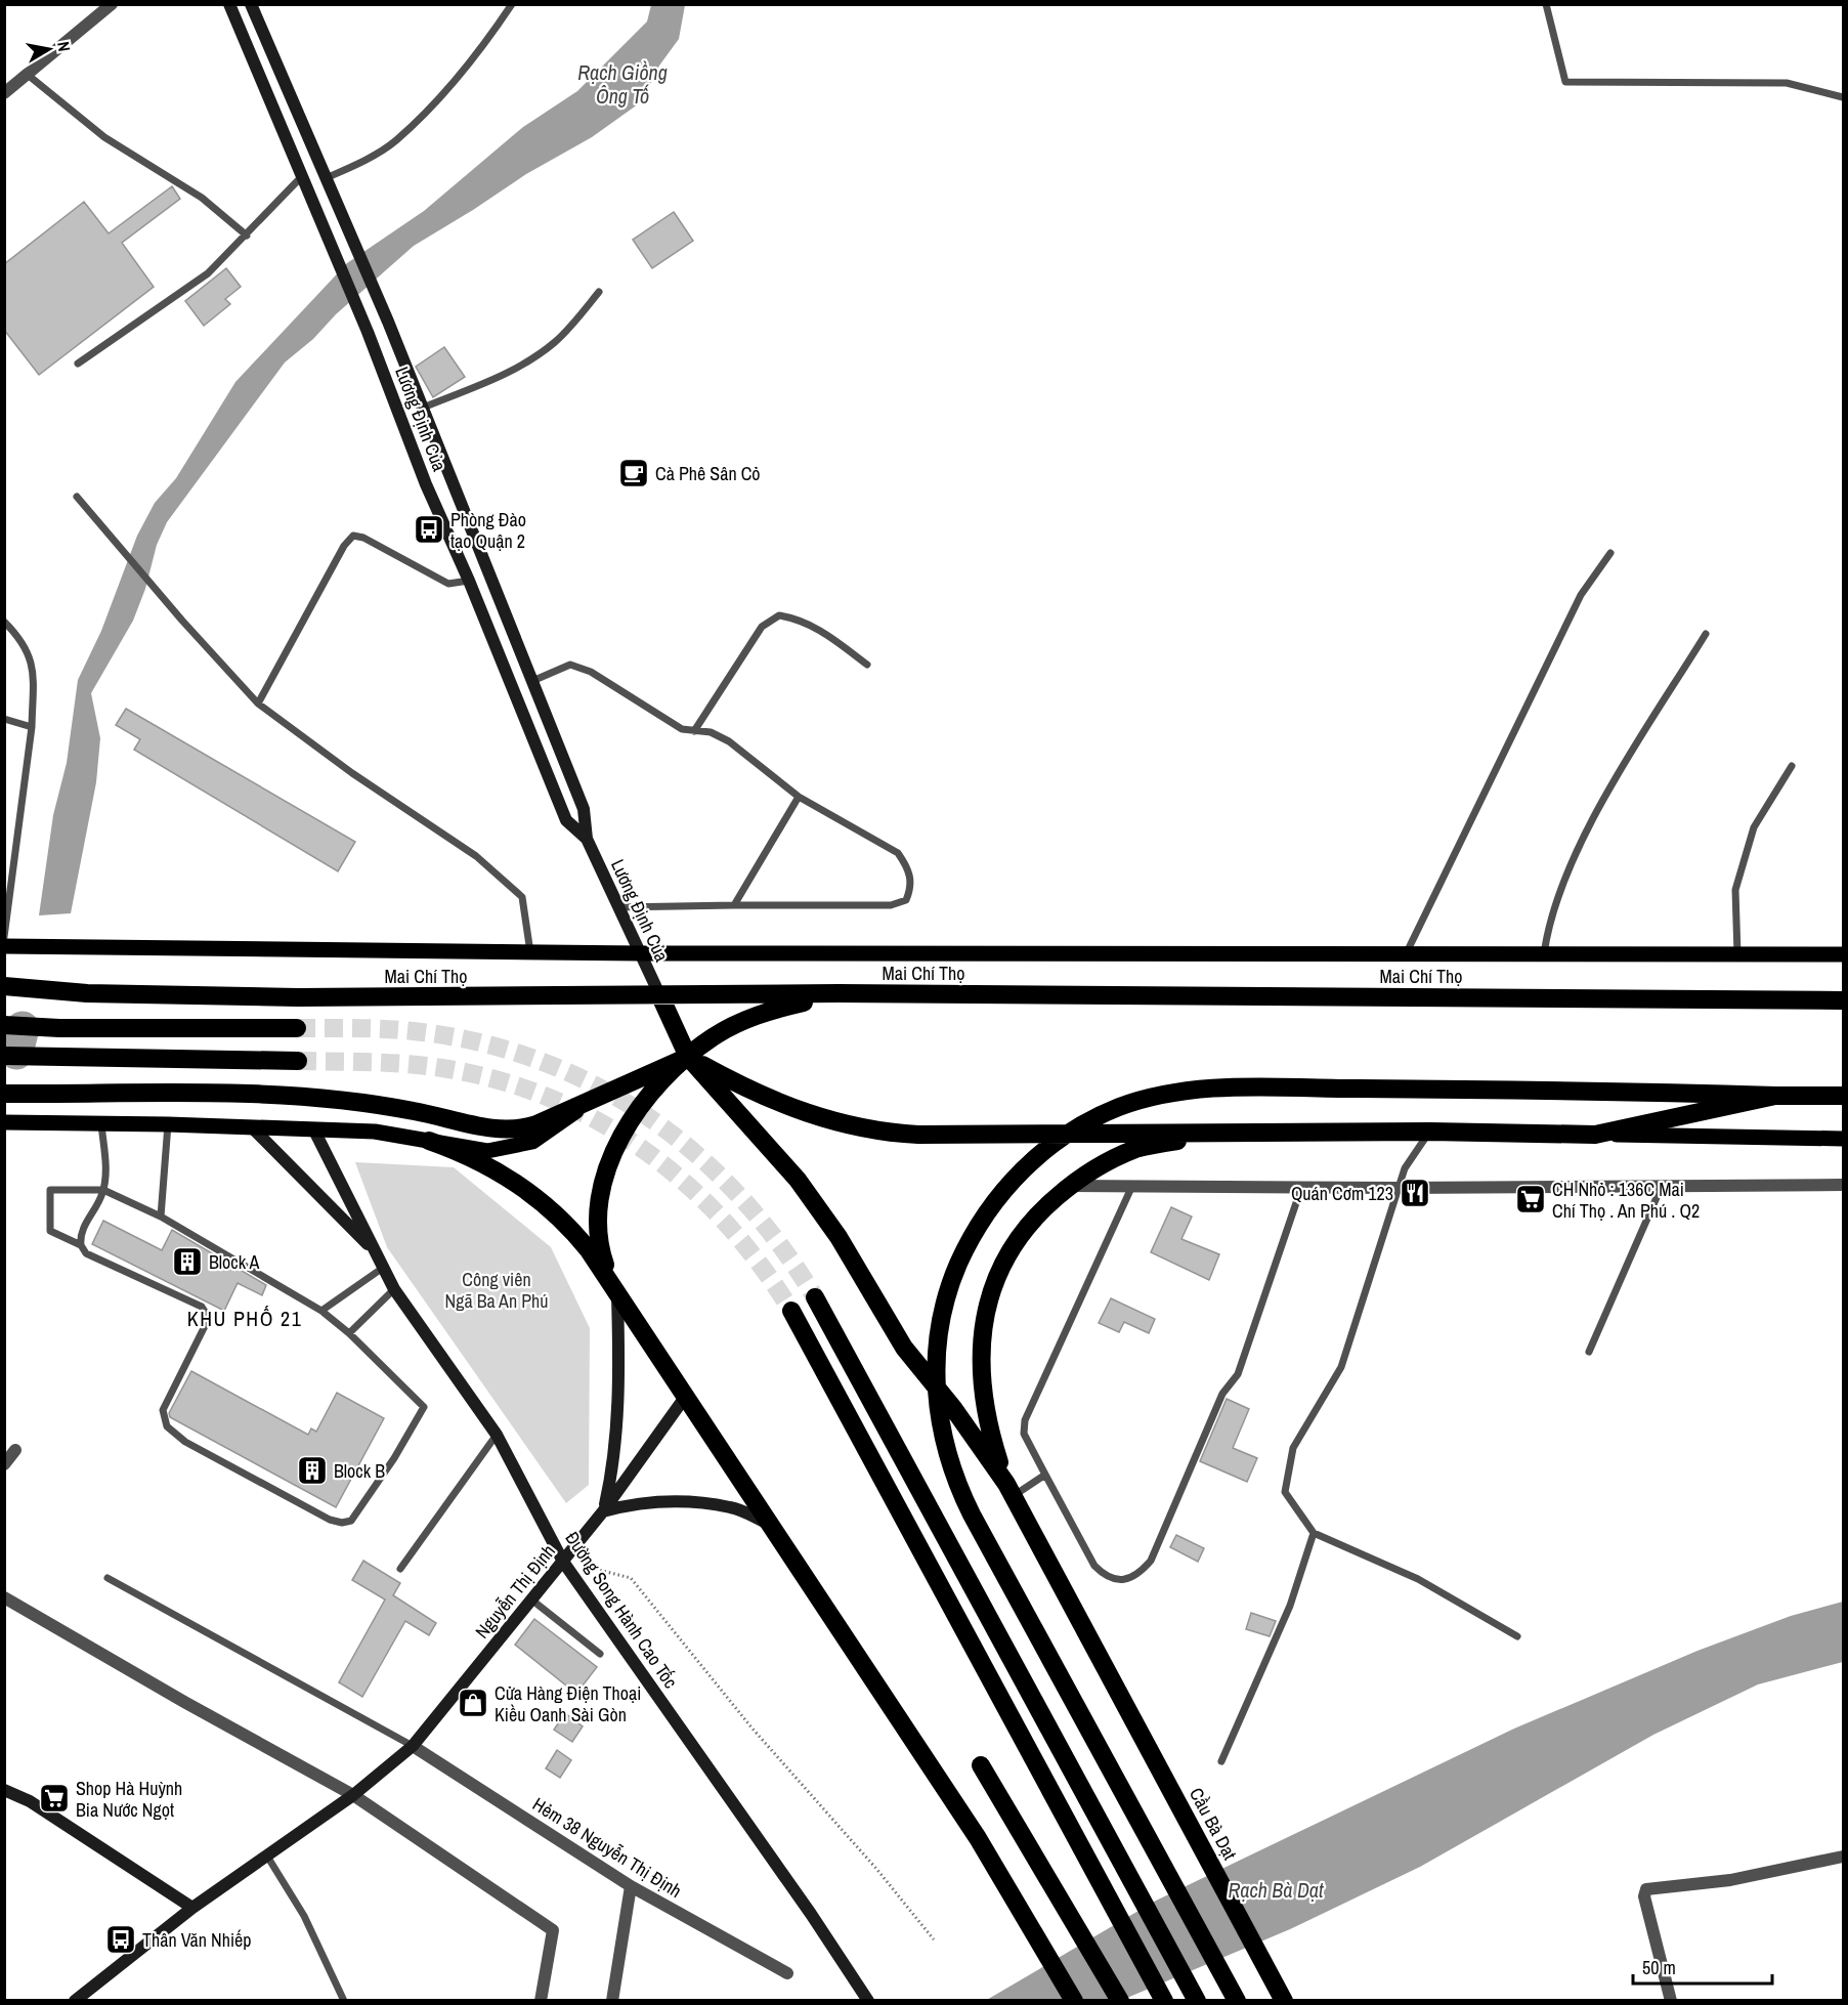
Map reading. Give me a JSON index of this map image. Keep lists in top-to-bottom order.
{
  "streets": {
    "highway": ["Mai Chí Thọ", "Cầu Bà Dạt"],
    "main road": ["Lương Định Của", "Nguyễn Thị Định", "Đường Song Hành Cao Tốc"],
    "street": ["Hẻm 38 Nguyễn Thị Định"]
  },
  "crossings": [
    ["Lương Định Của", "Mai Chí Thọ"],
    ["Nguyễn Thị Định", "Đường Song Hành Cao Tốc"],
    ["Nguyễn Thị Định", "Hẻm 38 Nguyễn Thị Định"]
  ],
  "districts": ["KHU PHỐ 21"],
  "water": ["Rạch Giồng Ông Tố", "Rạch Bà Dạt"],
  "parks": ["Công viên Ngã Ba An Phú"],
  "places": {
    "cafe": ["Cà Phê Sân Cỏ"],
    "bus stop": ["Phòng Đào tạo Quận 2", "Thân Văn Nhiếp"],
    "restaurant": ["Quán Cơm 123"],
    "supermarket": ["CH Nhỏ : 136C Mai Chí Thọ . An Phú . Q2", "Shop Hà Huỳnh Bia Nước Ngọt"],
    "building": ["Block A", "Block B"],
    "shop": ["Cửa Hàng Điện Thoại Kiều Oanh Sài Gòn"]
  },
  "scale_bar": "50 m",
  "north": "right"
}
